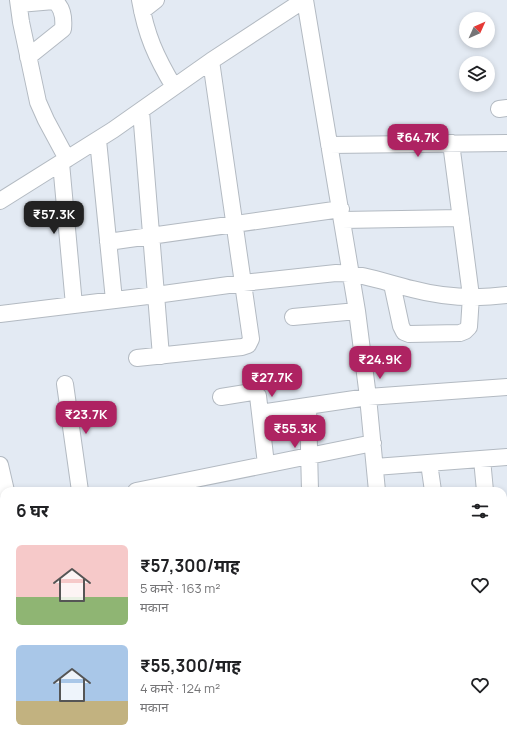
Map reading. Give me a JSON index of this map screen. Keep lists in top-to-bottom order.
{
  "north": "top right",
  "page": {
    "price": [
      "₹64.7K",
      "₹57.3K",
      "₹24.9K",
      "₹27.7K",
      "₹23.7K",
      "₹55.3K"
    ],
    "heading": "6 घर",
    "list": [
      {
        "name": "₹57,300/माह",
        "note": "5 कमरे · 163 m² · मकान"
      },
      {
        "name": "₹55,300/माह",
        "note": "4 कमरे · 124 m² · मकान"
      }
    ]
  }
}
